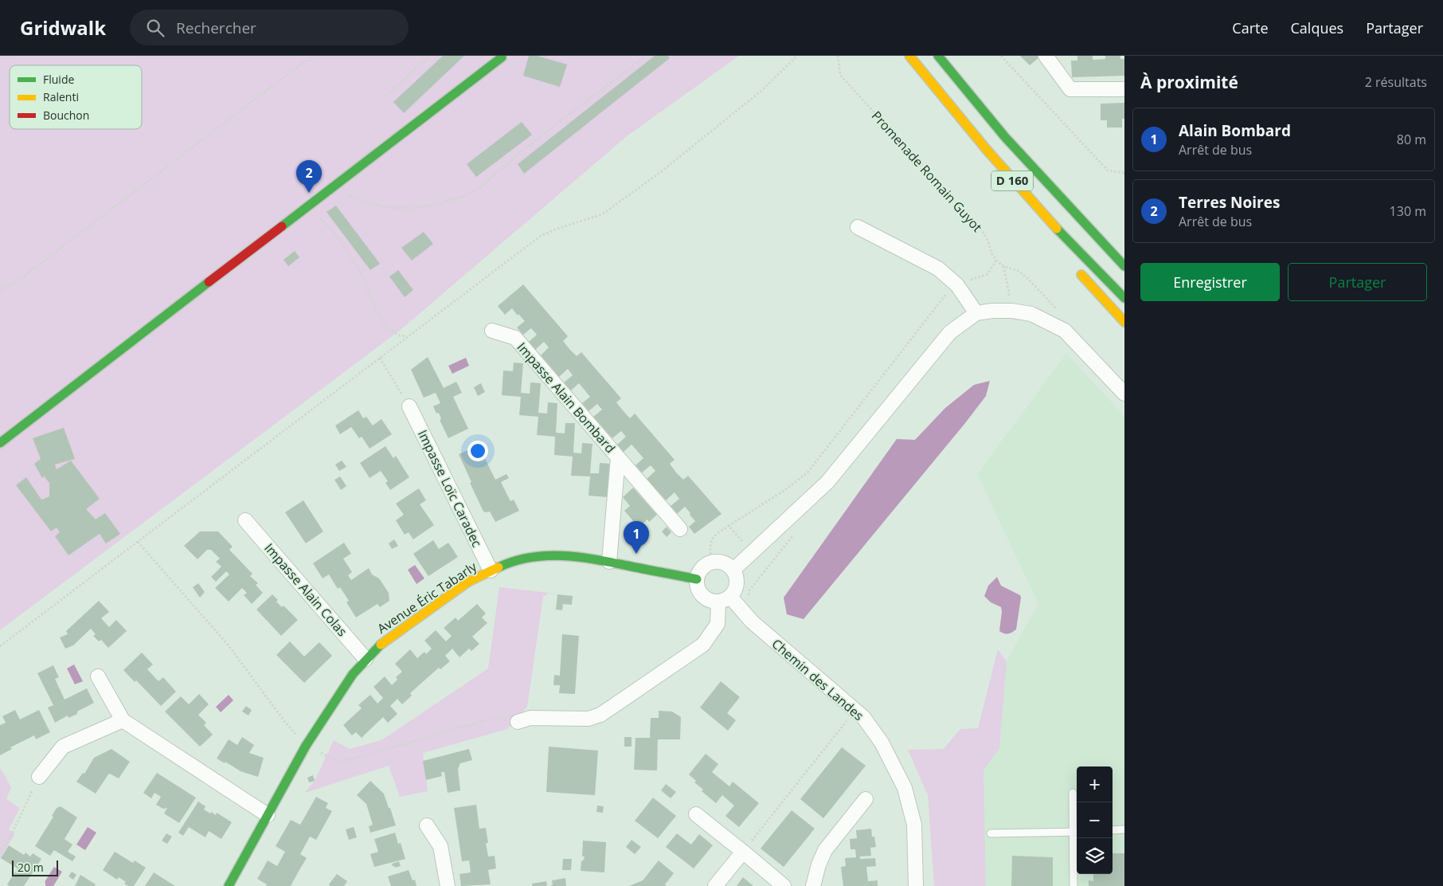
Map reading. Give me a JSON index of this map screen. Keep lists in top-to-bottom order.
{
  "streets": {
    "main road": ["D 160", "Avenue Éric Tabarly"],
    "street": [
      "Impasse Alain Bombard",
      "Impasse Loïc Caradec",
      "Impasse Alain Colas",
      "Chemin des Landes"
    ],
    "path": ["Promenade Romain Guyot"]
  },
  "crossings": [
    ["Impasse Alain Bombard", "Avenue Éric Tabarly"],
    ["Impasse Loïc Caradec", "Avenue Éric Tabarly"],
    ["Impasse Alain Colas", "Avenue Éric Tabarly"],
    ["Avenue Éric Tabarly", "Chemin des Landes"]
  ],
  "legend": ["Fluide", "Ralenti", "Bouchon"],
  "scale_bar": "20 m",
  "page": {
    "header": "Gridwalk",
    "search": "Rechercher",
    "nav": ["Carte", "Calques", "Partager"],
    "heading": ["À proximité", "2 résultats"],
    "list": [
      {
        "mark": "1",
        "name": "Alain Bombard",
        "note": "Arrêt de bus",
        "value": "80 m"
      },
      {
        "mark": "2",
        "name": "Terres Noires",
        "note": "Arrêt de bus",
        "value": "130 m"
      }
    ],
    "pins": ["2", "1"],
    "buttons": ["Enregistrer", "Partager"],
    "map_buttons": ["+", "−"],
    "scale": "20 m"
  }
}
